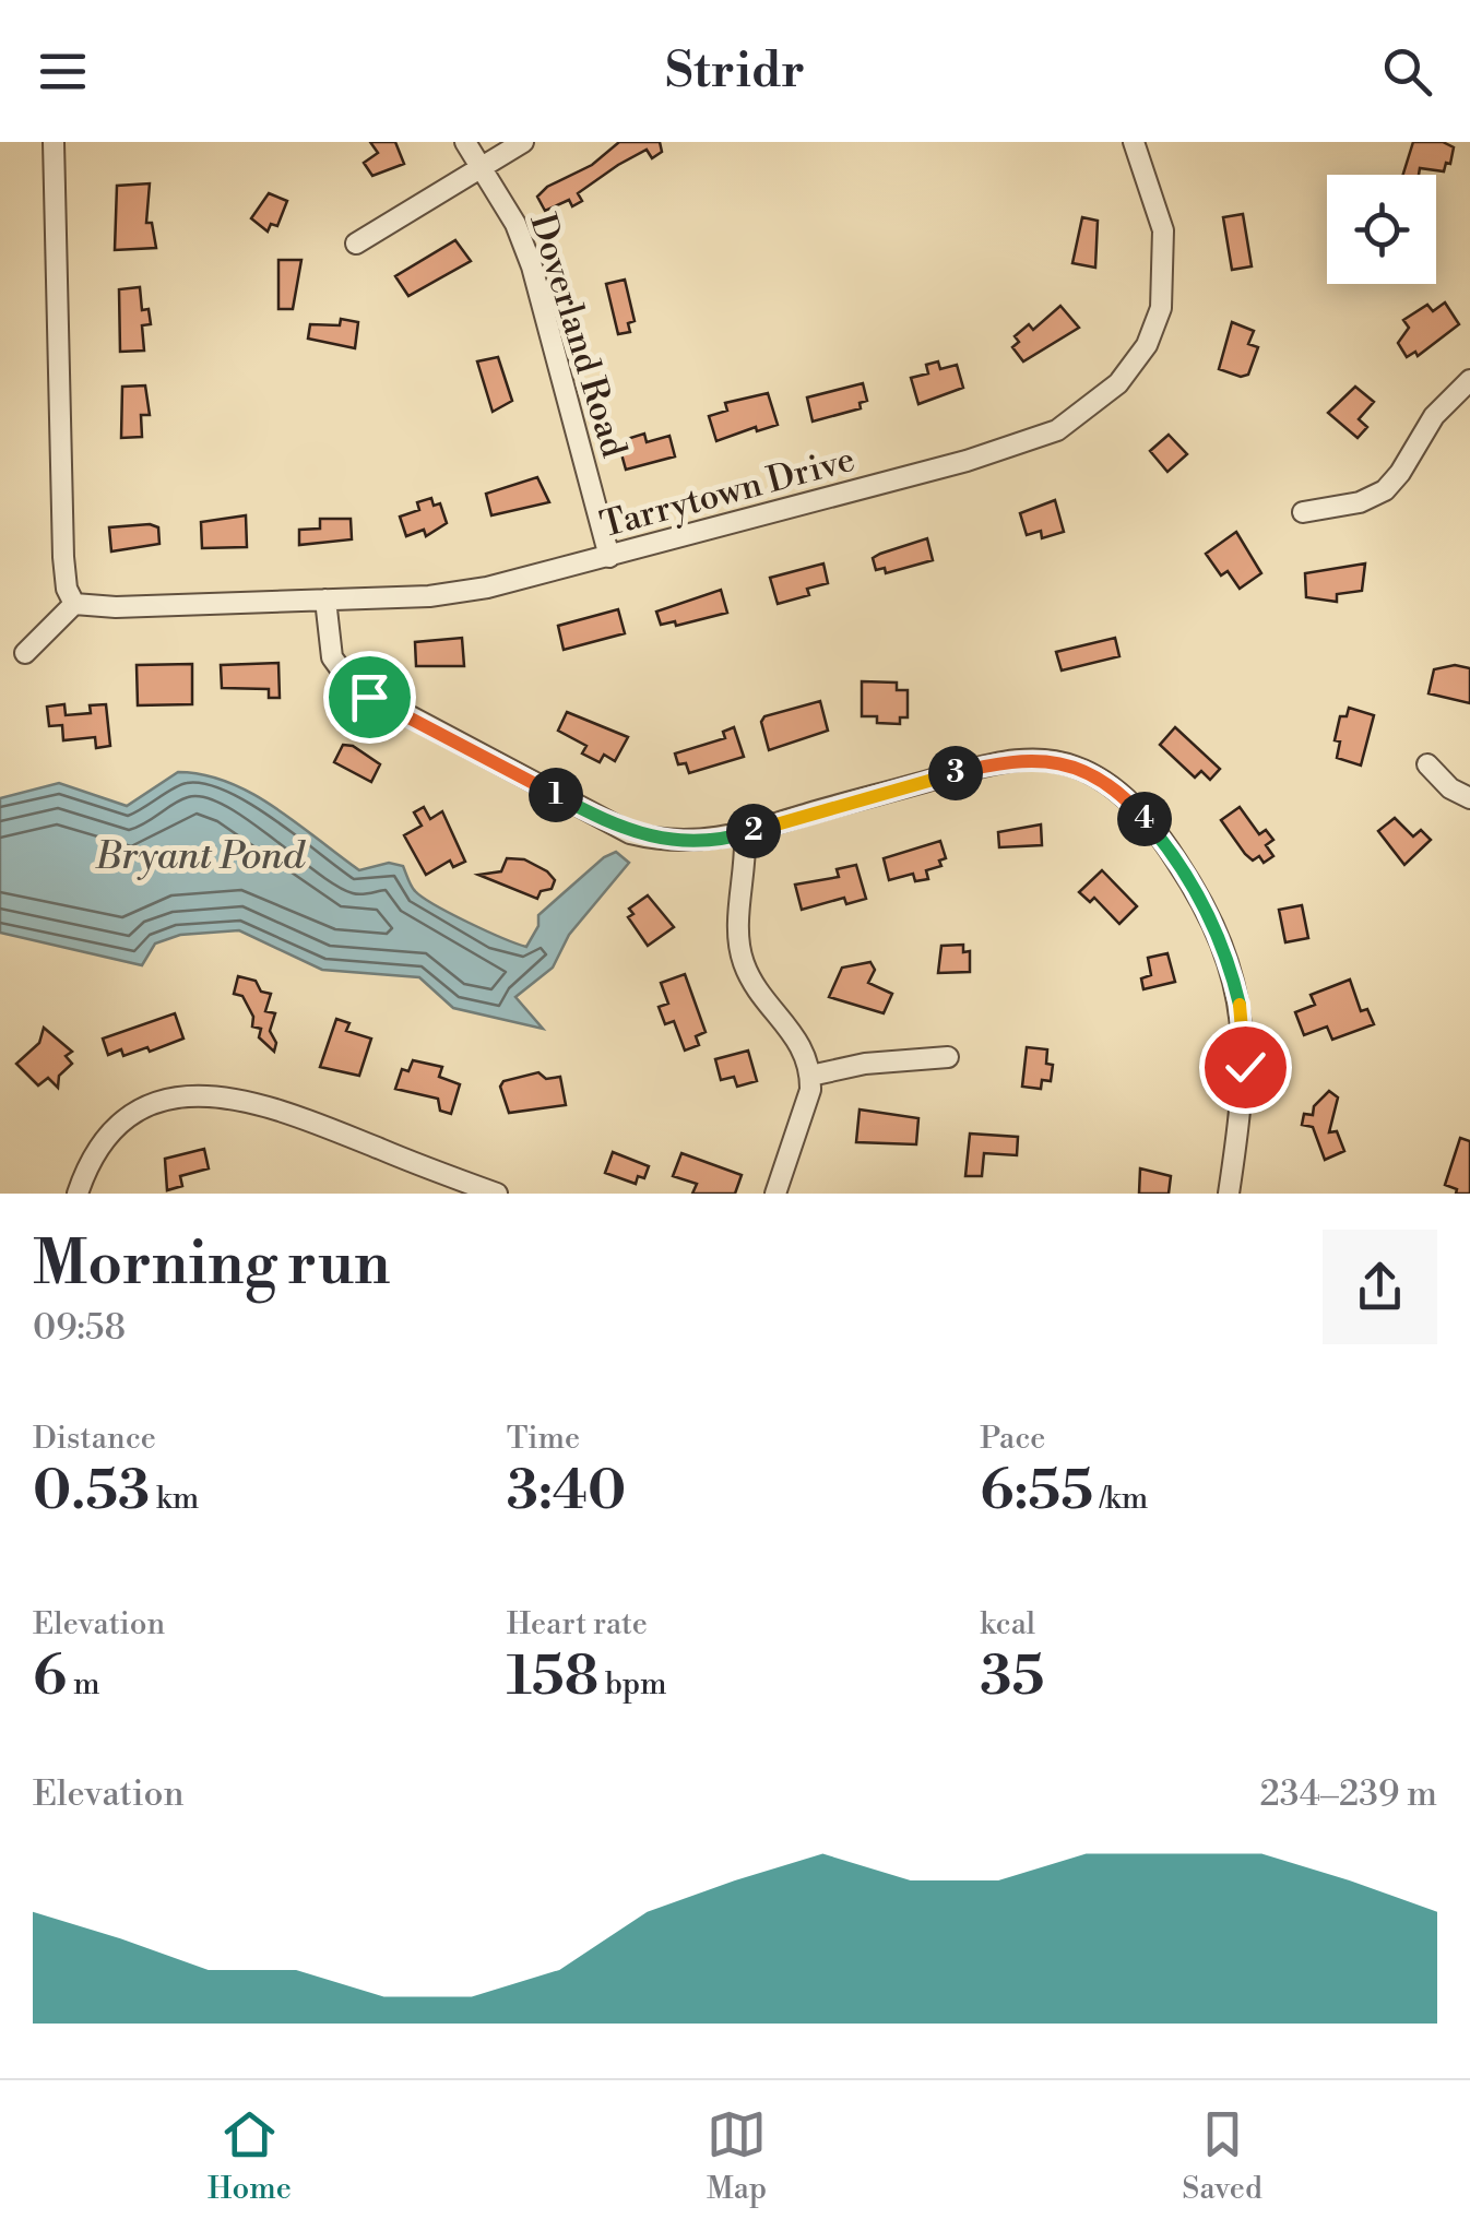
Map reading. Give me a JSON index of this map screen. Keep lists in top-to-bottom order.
{
  "streets": {
    "street": ["Doverland Road", "Tarrytown Drive"]
  },
  "crossings": [
    ["Doverland Road", "Tarrytown Drive"]
  ],
  "water": ["Bryant Pond"],
  "page": {
    "header": "Stridr",
    "pins": [
      "3",
      "1",
      "4",
      "2"
    ],
    "heading": ["Morning run", "09:58"],
    "stats": [
      ["Distance", "0.53 km"],
      ["Time", "3:40"],
      ["Pace", "6:55 /km"],
      ["Elevation", "6 m"],
      ["Heart rate", "158 bpm"],
      ["kcal", "35"]
    ],
    "chart": ["Elevation", "234–239 m"],
    "tabs": ["Home", "Map", "Saved"]
  }
}
